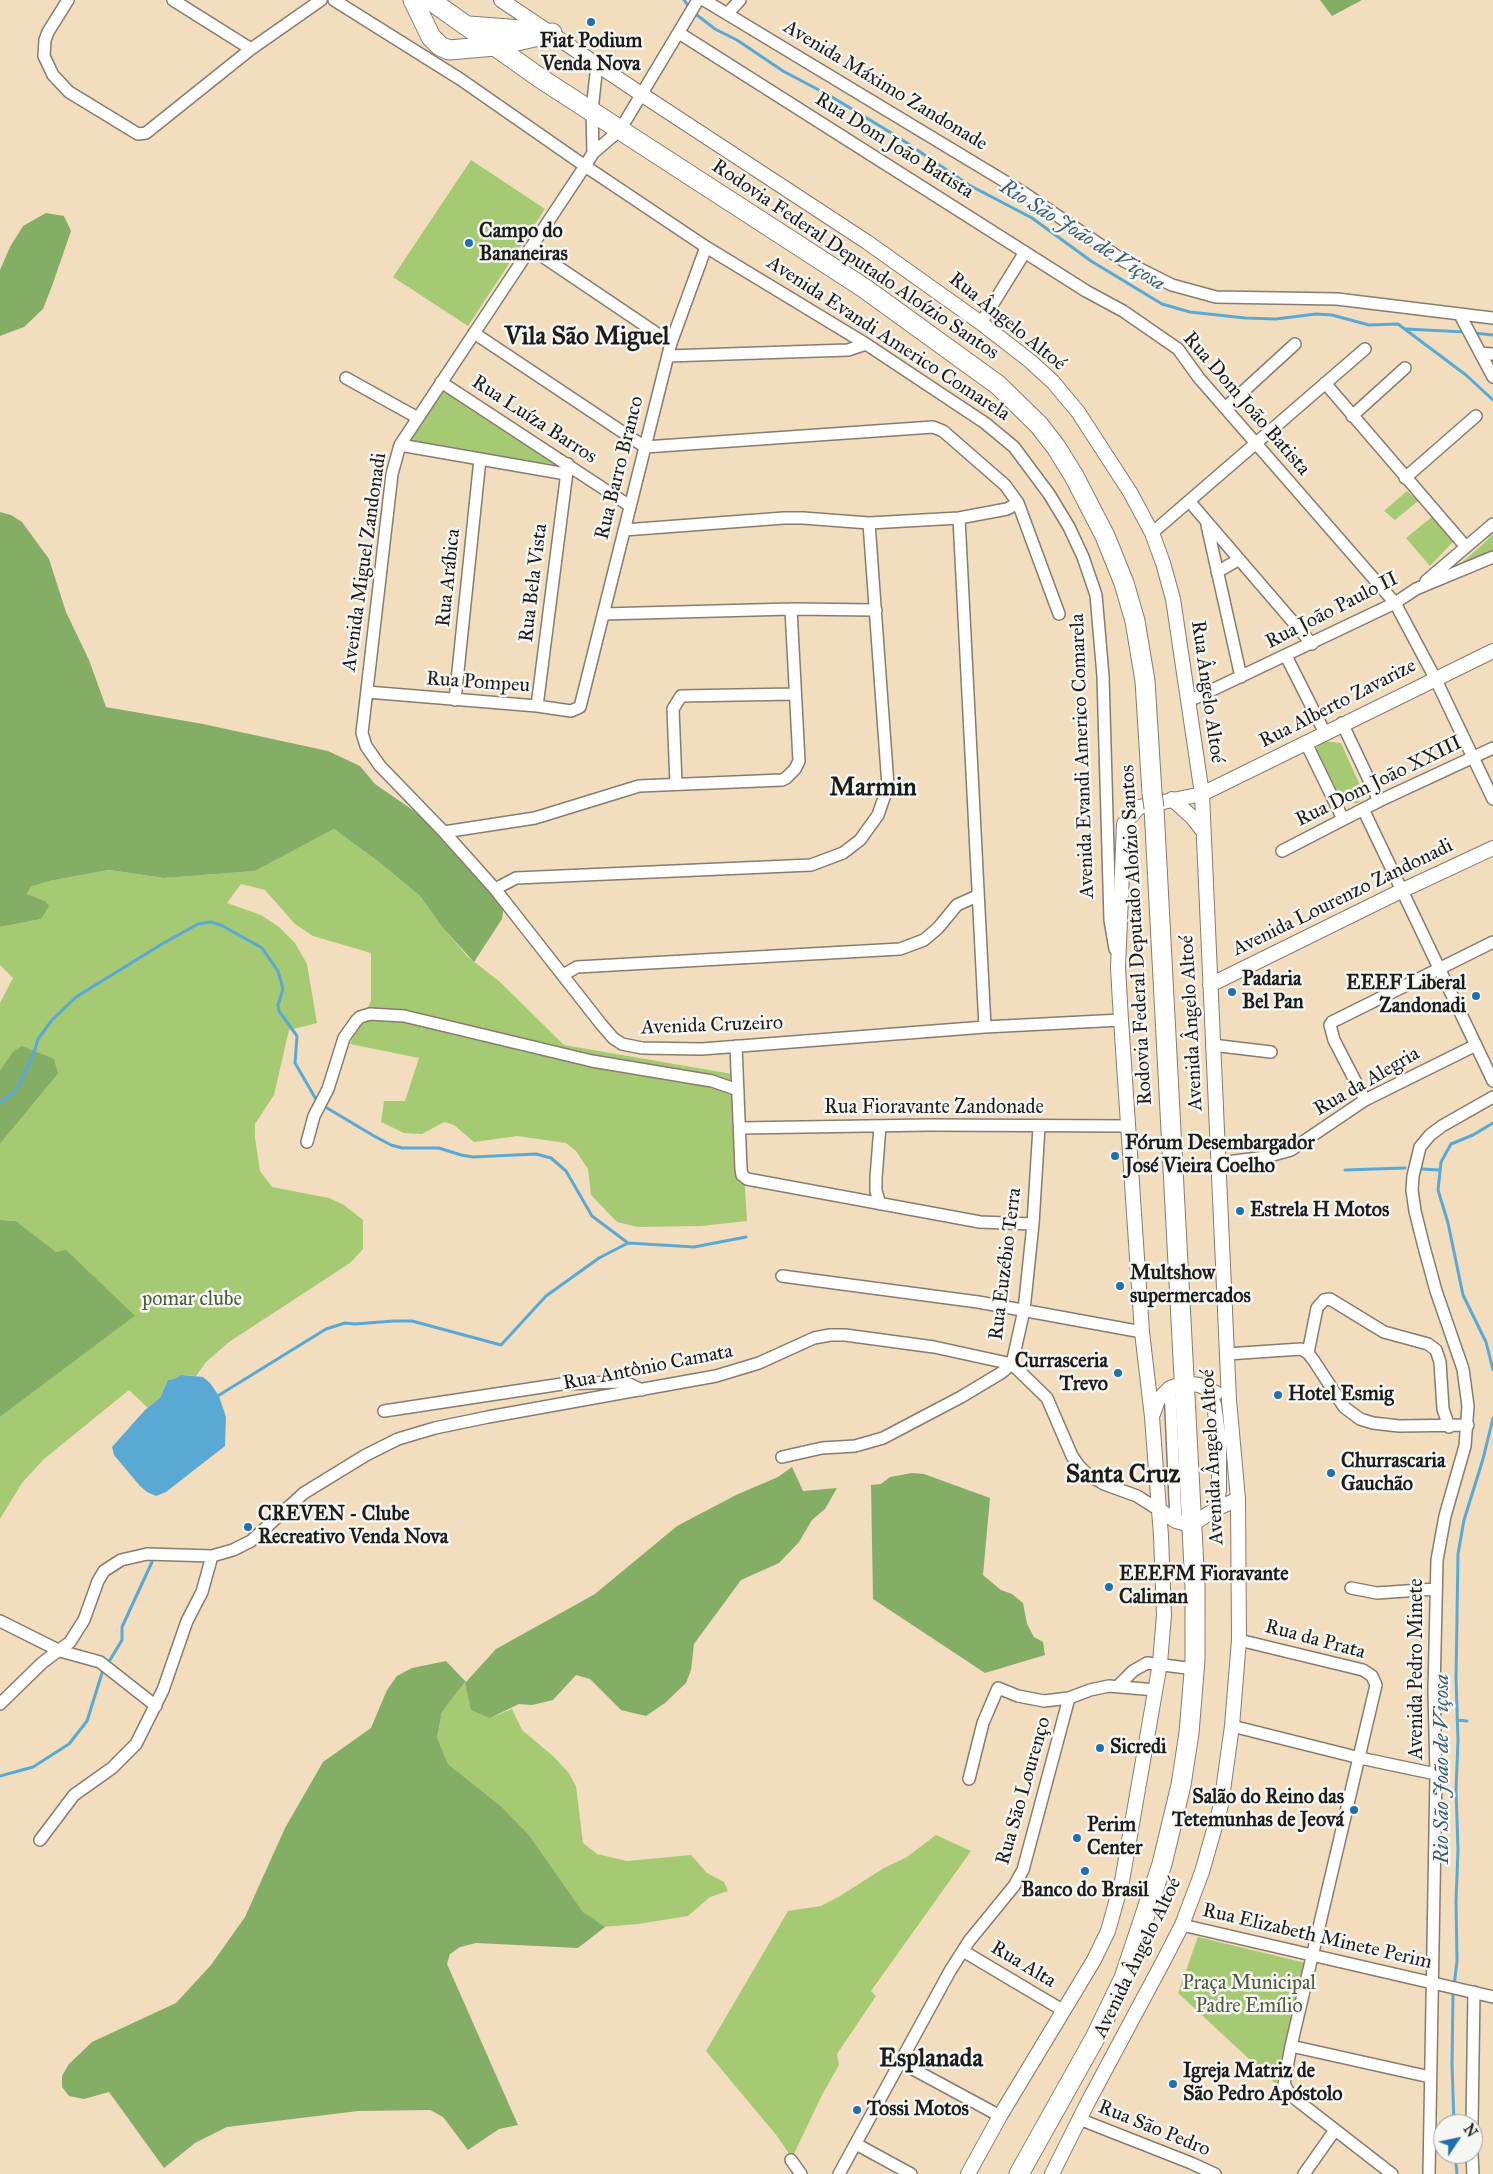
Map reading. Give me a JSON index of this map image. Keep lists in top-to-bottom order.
{
  "streets": {
    "highway": ["Rodovia Federal Deputado Aloízio Santos"],
    "street": [
      "Avenida Máximo Zandonade",
      "Rua Dom João Batista",
      "Rua Ângelo Altoé",
      "Avenida Evandi Americo Comarela",
      "Rua Luíza Barros",
      "Rua Barro Branco",
      "Avenida Miguel Zandonadi",
      "Rua Arábica",
      "Rua Bela Vista",
      "Rua João Paulo II",
      "Rua Pompeu",
      "Rua Alberto Zavarize",
      "Rua Dom João XXIII",
      "Avenida Lourenzo Zandonadi",
      "Avenida Ângelo Altoé",
      "Avenida Cruzeiro",
      "Rua da Alegria",
      "Rua Fioravante Zandonade",
      "Rua Euzébio Terra",
      "Rua Antônio Camata",
      "Rua da Prata",
      "Avenida Pedro Minete",
      "Rua São Lourenço",
      "Rua Elizabeth Minete Perim",
      "Rua Alta",
      "Rua São Pedro"
    ]
  },
  "crossings": [
    ["Avenida Máximo Zandonade", "Rua Dom João Batista"],
    ["Rua Dom João Batista", "Rua João Paulo II"],
    ["Rua Dom João Batista", "Rua Alberto Zavarize"],
    ["Rua Dom João Batista", "Rua Dom João XXIII"],
    ["Rodovia Federal Deputado Aloízio Santos", "Avenida Miguel Zandonadi"],
    ["Rua Ângelo Altoé", "Rua João Paulo II"],
    ["Rua Ângelo Altoé", "Rua Alberto Zavarize"],
    ["Rua Ângelo Altoé", "Avenida Ângelo Altoé"],
    ["Avenida Evandi Americo Comarela", "Rua Barro Branco"],
    ["Avenida Evandi Americo Comarela", "Avenida Miguel Zandonadi"],
    ["Avenida Evandi Americo Comarela", "Avenida Cruzeiro"],
    ["Avenida Evandi Americo Comarela", "Rua Fioravante Zandonade"],
    ["Avenida Evandi Americo Comarela", "Rua Alta"],
    ["Rua Luíza Barros", "Rua Barro Branco"],
    ["Rua Luíza Barros", "Avenida Miguel Zandonadi"],
    ["Rua Luíza Barros", "Rua Bela Vista"],
    ["Rua Barro Branco", "Rua Pompeu"],
    ["Avenida Miguel Zandonadi", "Rua Pompeu"],
    ["Avenida Miguel Zandonadi", "Avenida Cruzeiro"],
    ["Rua Arábica", "Rua Pompeu"],
    ["Rua Bela Vista", "Rua Pompeu"],
    ["Rua Alberto Zavarize", "Avenida Ângelo Altoé"],
    ["Avenida Lourenzo Zandonadi", "Avenida Ângelo Altoé"],
    ["Avenida Ângelo Altoé", "Rua da Alegria"],
    ["Avenida Ângelo Altoé", "Rua da Prata"],
    ["Avenida Ângelo Altoé", "Rua Elizabeth Minete Perim"],
    ["Avenida Ângelo Altoé", "Rua São Pedro"],
    ["Rua Fioravante Zandonade", "Rua Euzébio Terra"],
    ["Rua Euzébio Terra", "Rua Antônio Camata"],
    ["Avenida Pedro Minete", "Rua Elizabeth Minete Perim"],
    ["Rua São Lourenço", "Rua Alta"]
  ],
  "districts": [
    "Vila São Miguel",
    "Marmin",
    "Santa Cruz",
    "Esplanada"
  ],
  "water": ["Rio São João de Viçosa"],
  "parks": ["pomar clube", "Praça Municipal Padre Emílio"],
  "places": [
    "Fiat Podium Venda Nova",
    "Campo do Bananeiras",
    "Padaria Bel Pan",
    "EEEF Liberal Zandonadi",
    "Fórum Desembargador José Vieira Coelho",
    "Estrela H Motos",
    "Multshow supermercados",
    "Currasceria Trevo",
    "Hotel Esmig",
    "Churrascaria Gauchão",
    "CREVEN - Clube Recreativo Venda Nova",
    "EEEFM Fioravante Caliman",
    "Sicredi",
    "Salão do Reino das Tetemunhas de Jeová",
    "Perim Center",
    "Banco do Brasil",
    "Igreja Matriz de São Pedro Apóstolo",
    "Tossi Motos"
  ],
  "north": "top right"
}
